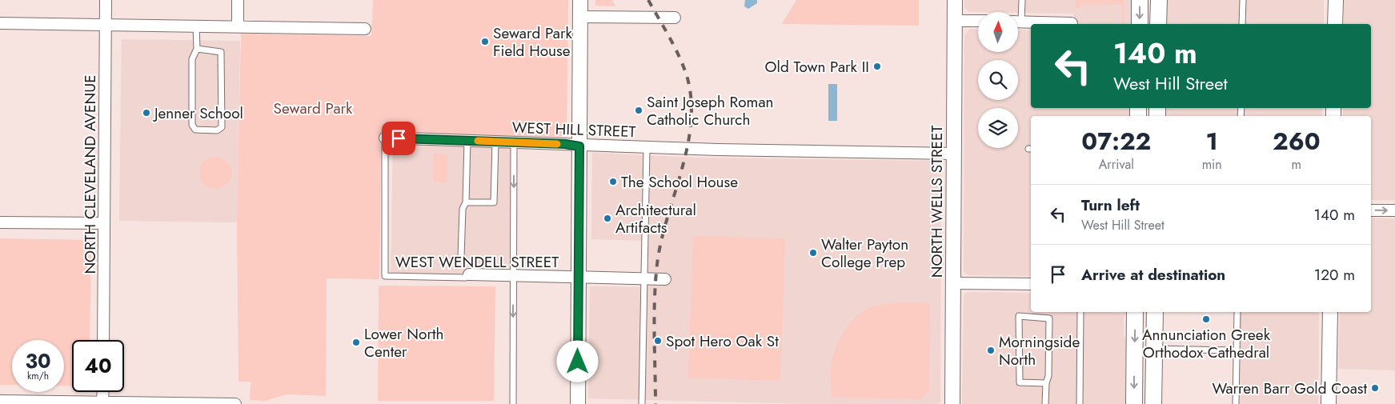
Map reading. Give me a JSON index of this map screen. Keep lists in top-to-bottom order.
{
  "streets": {
    "street": [
      "WEST HILL STREET",
      "NORTH CLEVELAND AVENUE",
      "NORTH WELLS STREET",
      "WEST WENDELL STREET"
    ]
  },
  "crossings": [
    ["WEST HILL STREET", "NORTH WELLS STREET"],
    ["WEST HILL STREET", "WEST WENDELL STREET"]
  ],
  "parks": ["Seward Park"],
  "places": [
    "Seward Park Field House",
    "Old Town Park II",
    "Saint Joseph Roman Catholic Church",
    "Jenner School",
    "The School House",
    "Architectural Artifacts",
    "Walter Payton College Prep",
    "Annunciation Greek Orthodox Cathedral",
    "Spot Hero Oak St",
    "Lower North Center",
    "Morningside North",
    "Warren Barr Gold Coast"
  ],
  "north": "top",
  "page": {
    "turn": ["140 m", "West Hill Street"],
    "eta": [
      "07:22",
      "Arrival",
      "1",
      "min",
      "260",
      "m"
    ],
    "list": [
      {
        "name": "Turn left",
        "note": "West Hill Street",
        "value": "140 m"
      },
      {
        "name": "Arrive at destination",
        "value": "120 m"
      }
    ],
    "speed": "30 km/h",
    "limit": "40"
  }
}
